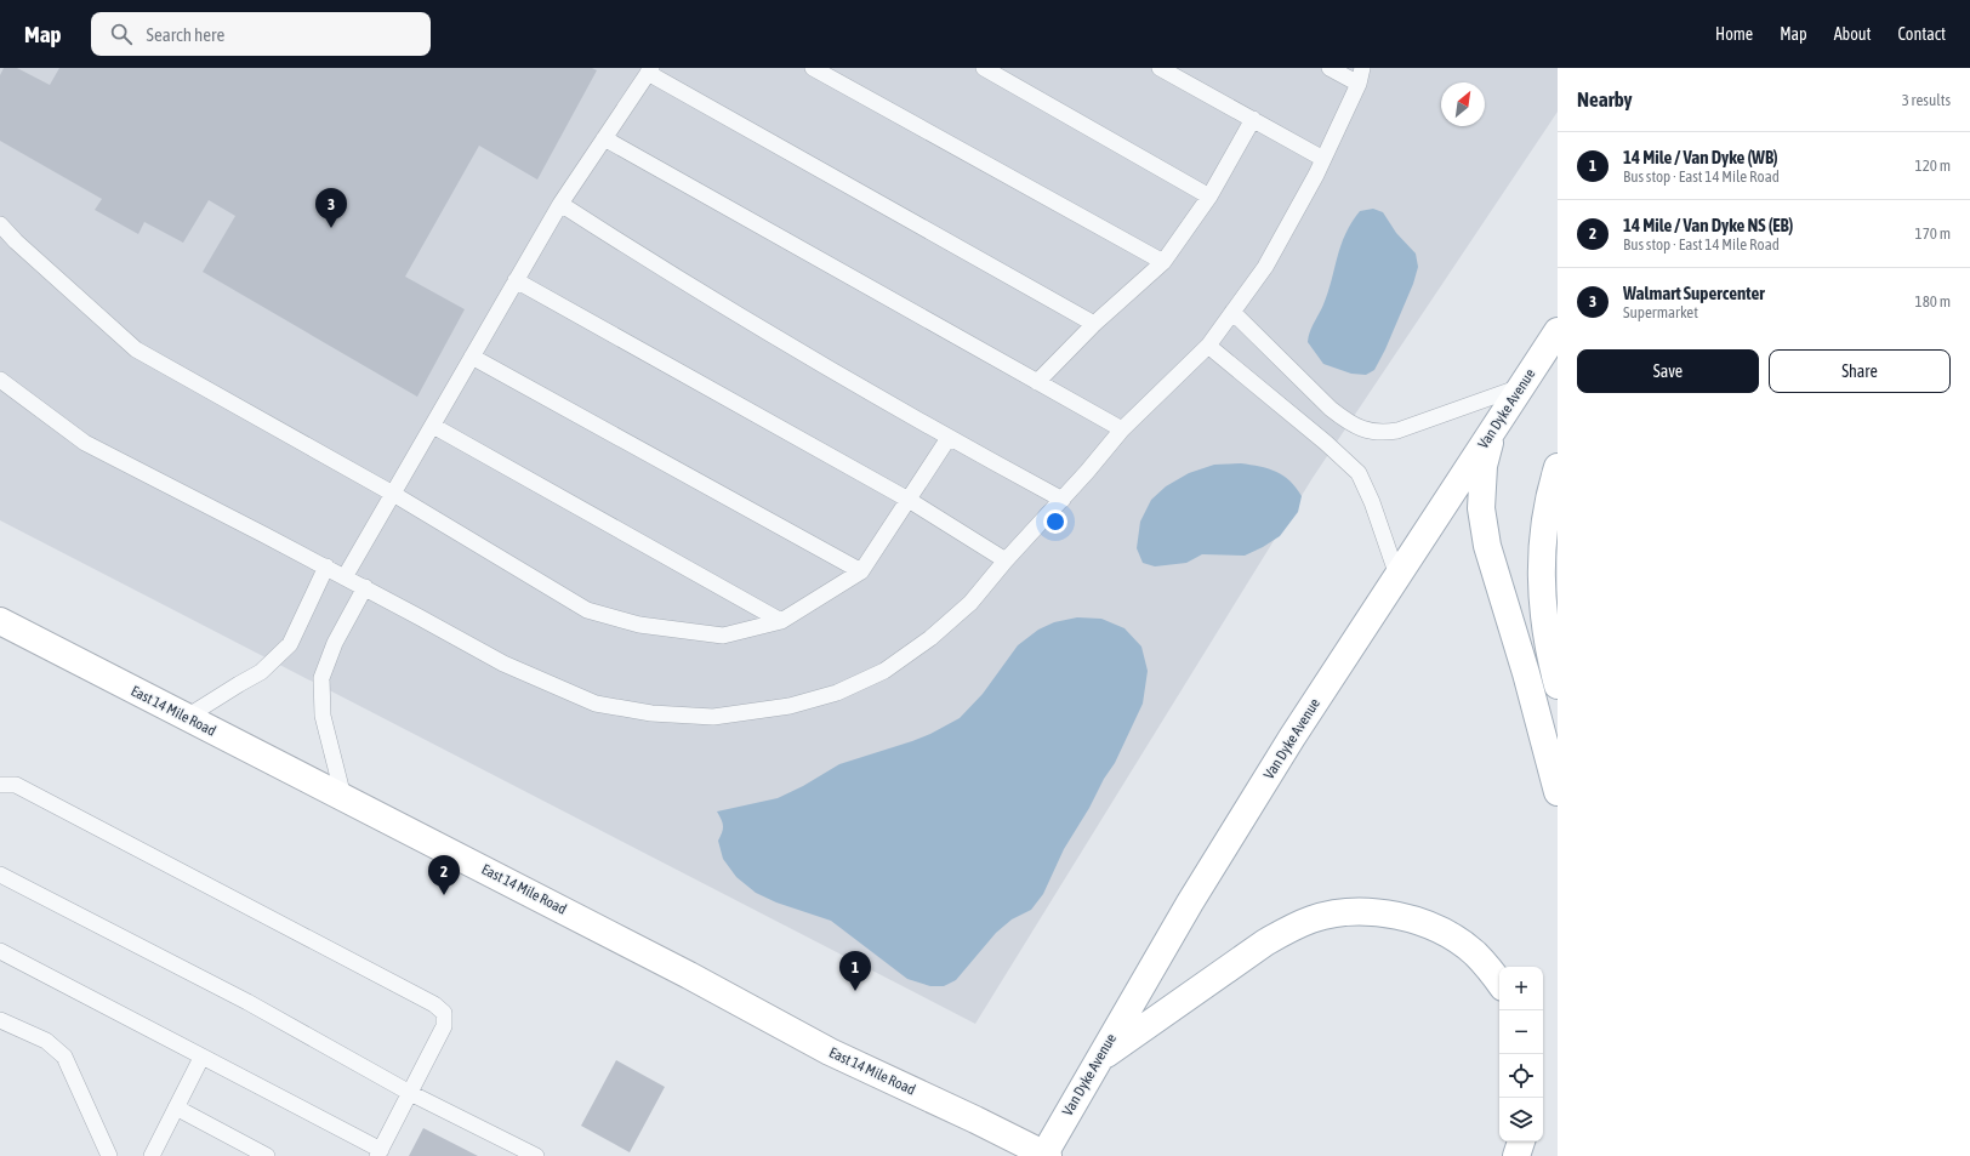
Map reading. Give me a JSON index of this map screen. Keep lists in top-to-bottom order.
{
  "streets": {
    "main road": ["Van Dyke Avenue", "East 14 Mile Road"]
  },
  "crossings": [
    ["Van Dyke Avenue", "East 14 Mile Road"]
  ],
  "north": "top right",
  "page": {
    "header": "Map",
    "search": "Search here",
    "nav": [
      "Home",
      "Map",
      "About",
      "Contact"
    ],
    "heading": ["Nearby", "3 results"],
    "list": [
      {
        "mark": "1",
        "name": "14 Mile / Van Dyke (WB)",
        "note": "Bus stop · East 14 Mile Road",
        "value": "120 m"
      },
      {
        "mark": "2",
        "name": "14 Mile / Van Dyke NS (EB)",
        "note": "Bus stop · East 14 Mile Road",
        "value": "170 m"
      },
      {
        "mark": "3",
        "name": "Walmart Supercenter",
        "note": "Supermarket",
        "value": "180 m"
      }
    ],
    "pins": ["3", "2", "1"],
    "buttons": ["Save", "Share"],
    "map_buttons": ["+", "−"]
  }
}
